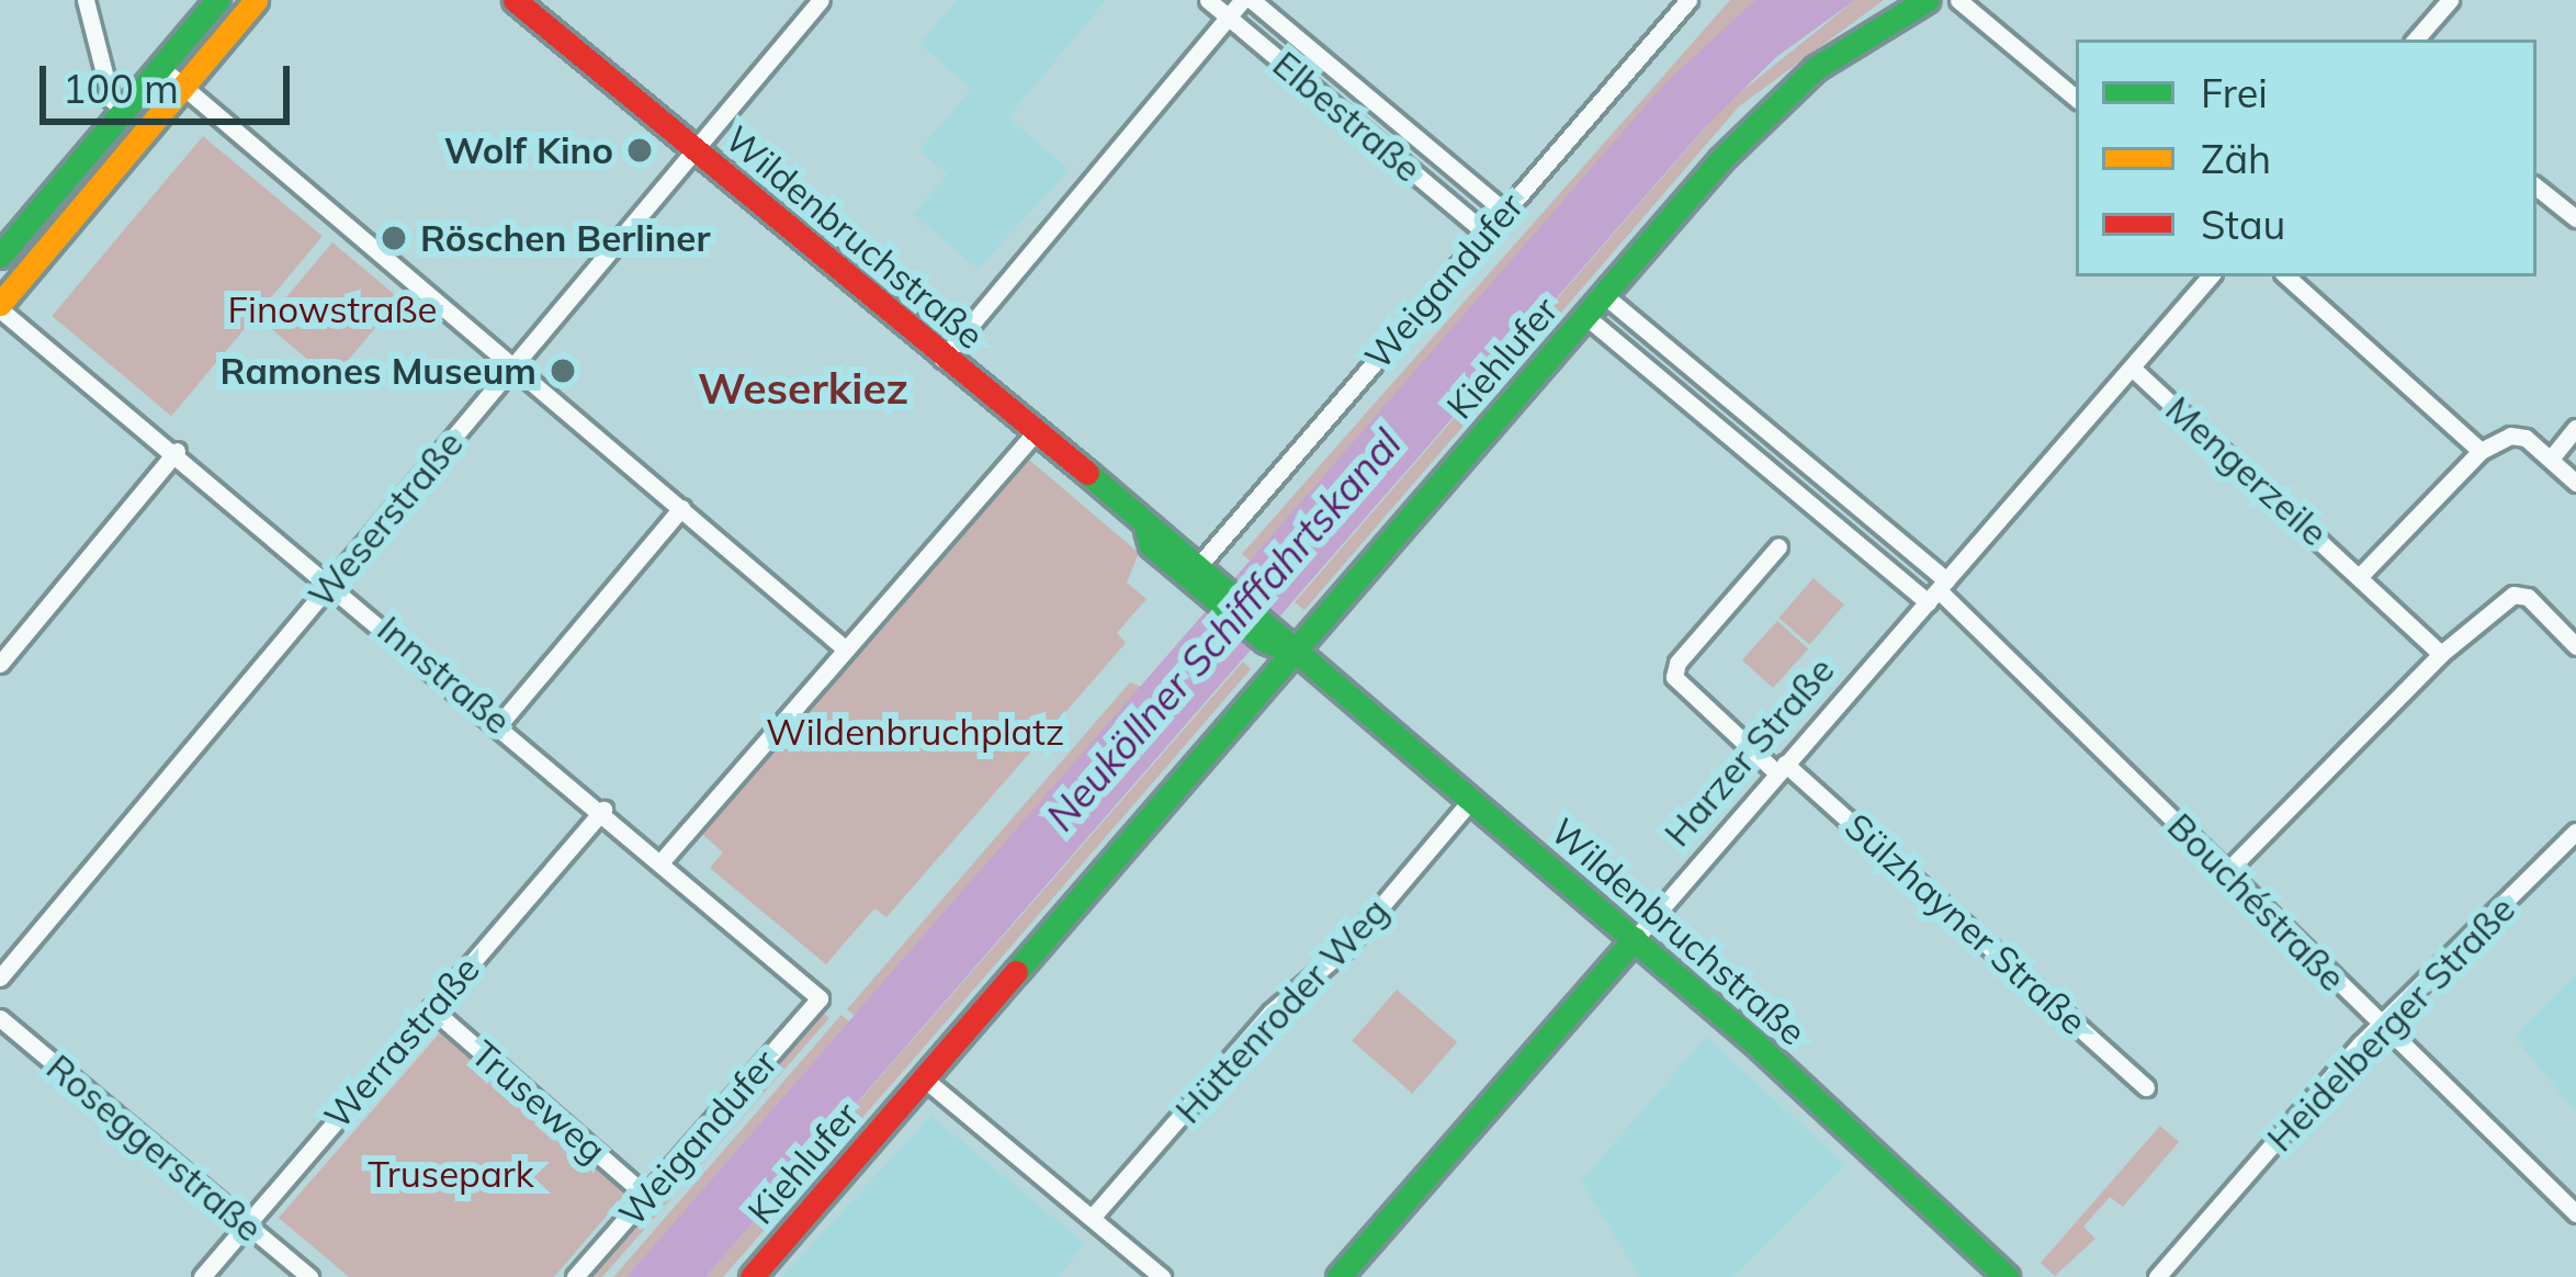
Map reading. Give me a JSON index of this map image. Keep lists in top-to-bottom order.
{
  "streets": {
    "street": [
      "Elbestraße",
      "Wildenbruchstraße",
      "Weigandufer",
      "Kiehlufer",
      "Mengerzeile",
      "Weserstraße",
      "Innstraße",
      "Harzer Straße",
      "Bouchéstraße",
      "Sülzhayner Straße",
      "Hüttenroder Weg",
      "Heidelberger Straße",
      "Werrastraße",
      "Truseweg",
      "Roseggerstraße"
    ]
  },
  "crossings": [
    ["Elbestraße", "Weigandufer"],
    ["Wildenbruchstraße", "Weigandufer"],
    ["Wildenbruchstraße", "Kiehlufer"],
    ["Wildenbruchstraße", "Weserstraße"],
    ["Wildenbruchstraße", "Harzer Straße"],
    ["Wildenbruchstraße", "Hüttenroder Weg"],
    ["Weigandufer", "Innstraße"],
    ["Weigandufer", "Truseweg"],
    ["Kiehlufer", "Bouchéstraße"],
    ["Mengerzeile", "Harzer Straße"],
    ["Weserstraße", "Innstraße"],
    ["Innstraße", "Werrastraße"],
    ["Harzer Straße", "Bouchéstraße"],
    ["Harzer Straße", "Sülzhayner Straße"],
    ["Bouchéstraße", "Heidelberger Straße"],
    ["Werrastraße", "Truseweg"],
    ["Werrastraße", "Roseggerstraße"]
  ],
  "districts": ["Weserkiez"],
  "water": ["Neuköllner Schifffahrtskanal"],
  "parks": ["Finowstraße", "Wildenbruchplatz", "Trusepark"],
  "places": ["Wolf Kino", "Röschen Berliner", "Ramones Museum"],
  "legend": ["Frei", "Zäh", "Stau"],
  "scale_bar": "100 m"
}
